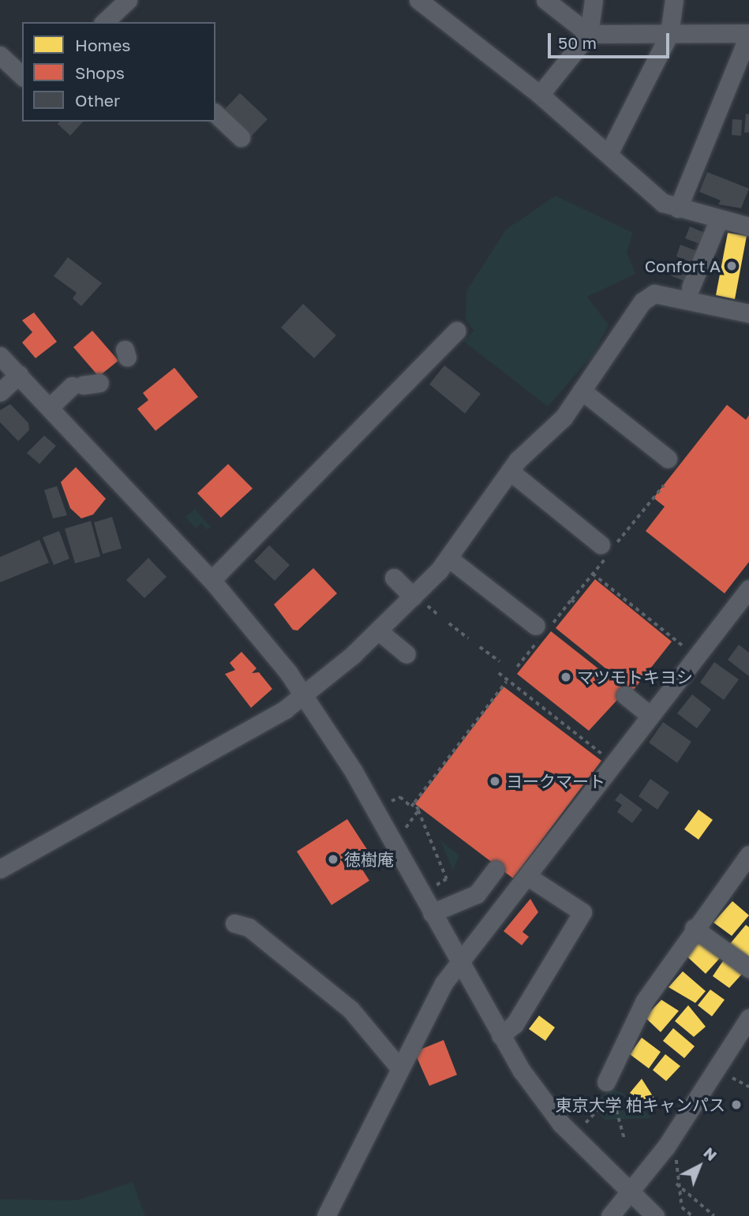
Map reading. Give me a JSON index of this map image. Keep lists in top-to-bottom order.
{
  "places": [
    "Confort A",
    "マツモトキヨシ",
    "ヨークマート",
    "徳樹庵",
    "東京大学 柏キャンパス"
  ],
  "legend": ["Homes", "Shops", "Other"],
  "scale_bar": "50 m",
  "north": "top right"
}
